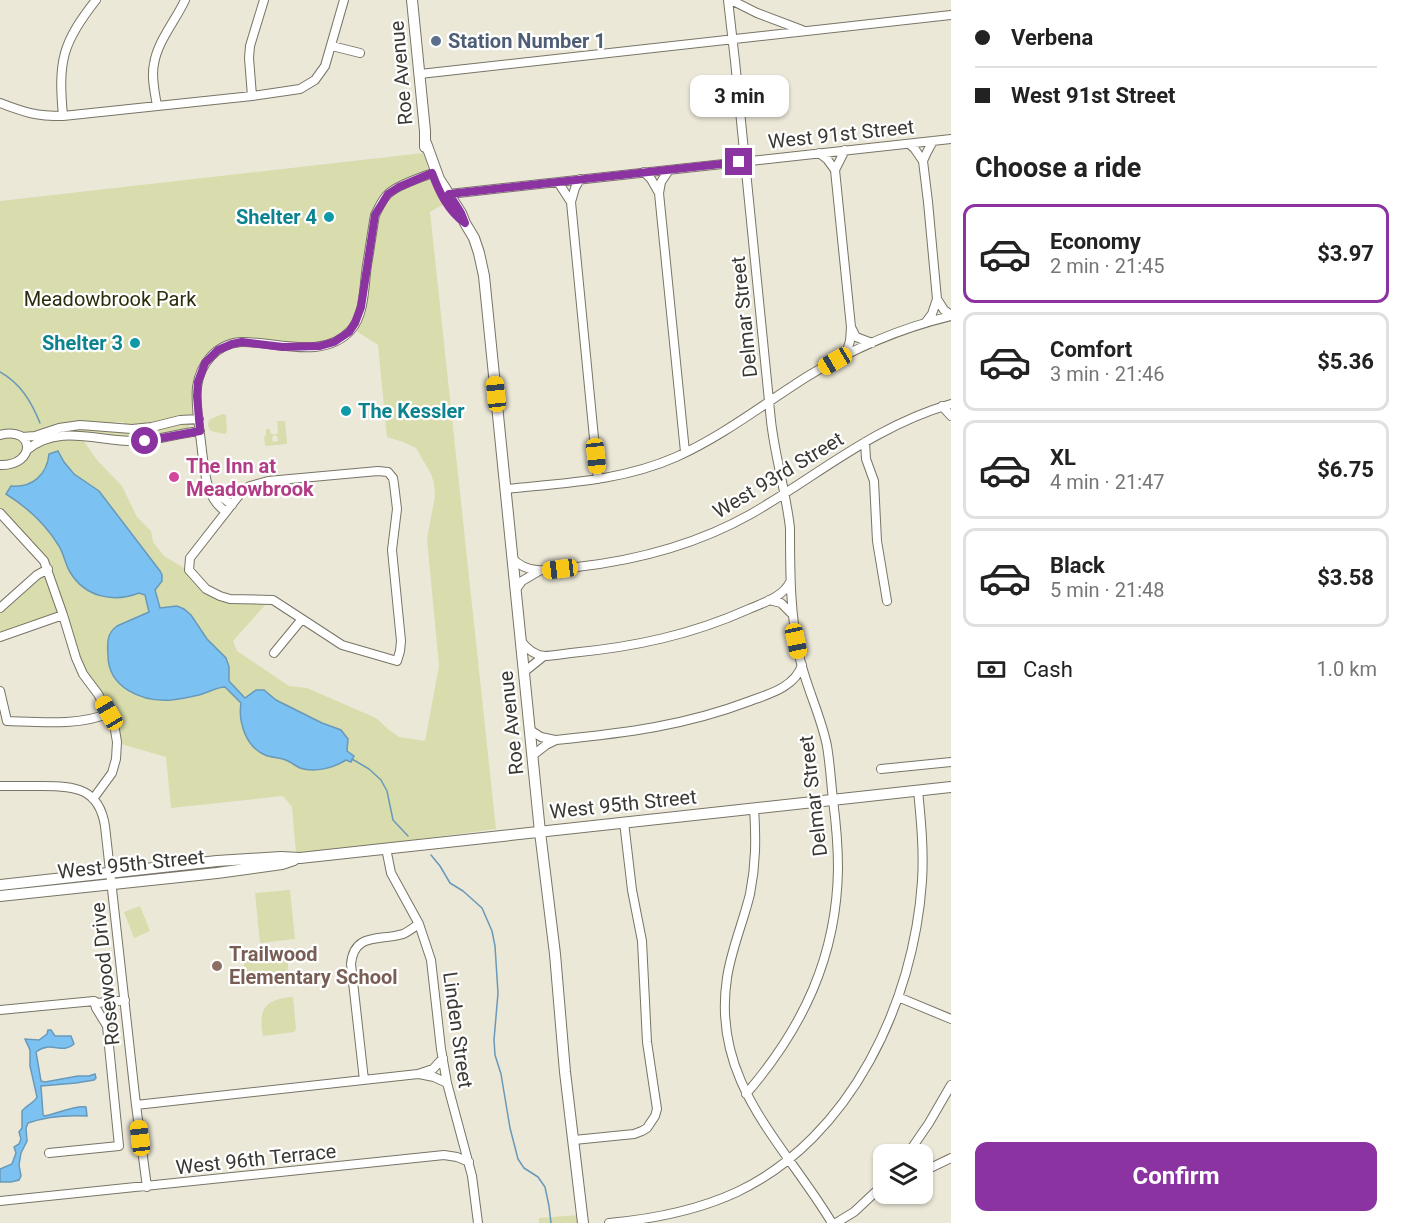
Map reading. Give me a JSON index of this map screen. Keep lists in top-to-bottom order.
{
  "streets": {
    "main road": ["Roe Avenue", "West 95th Street"],
    "street": [
      "West 91st Street",
      "Delmar Street",
      "West 93rd Street",
      "Rosewood Drive",
      "Linden Street",
      "West 96th Terrace"
    ]
  },
  "crossings": [
    ["Roe Avenue", "West 91st Street"],
    ["Roe Avenue", "West 95th Street"],
    ["West 91st Street", "Delmar Street"],
    ["Delmar Street", "West 93rd Street"],
    ["Delmar Street", "West 95th Street"],
    ["West 95th Street", "Rosewood Drive"],
    ["West 95th Street", "Linden Street"],
    ["Rosewood Drive", "West 96th Terrace"],
    ["Linden Street", "West 96th Terrace"]
  ],
  "parks": ["Meadowbrook Park"],
  "places": [
    "Station Number 1",
    "Shelter 4",
    "Shelter 3",
    "The Kessler",
    "The Inn at Meadowbrook",
    "Trailwood Elementary School"
  ],
  "page": {
    "banner": ["Verbena", "West 91st Street"],
    "bubble": "3 min",
    "heading": "Choose a ride",
    "list": [
      {
        "name": "Economy",
        "note": "2 min · 21:45",
        "value": "$3.97"
      },
      {
        "name": "Comfort",
        "note": "3 min · 21:46",
        "value": "$5.36"
      },
      {
        "name": "XL",
        "note": "4 min · 21:47",
        "value": "$6.75"
      },
      {
        "name": "Black",
        "note": "5 min · 21:48",
        "value": "$3.58"
      }
    ],
    "pay": ["Cash", "1.0 km"],
    "buttons": "Confirm"
  }
}
